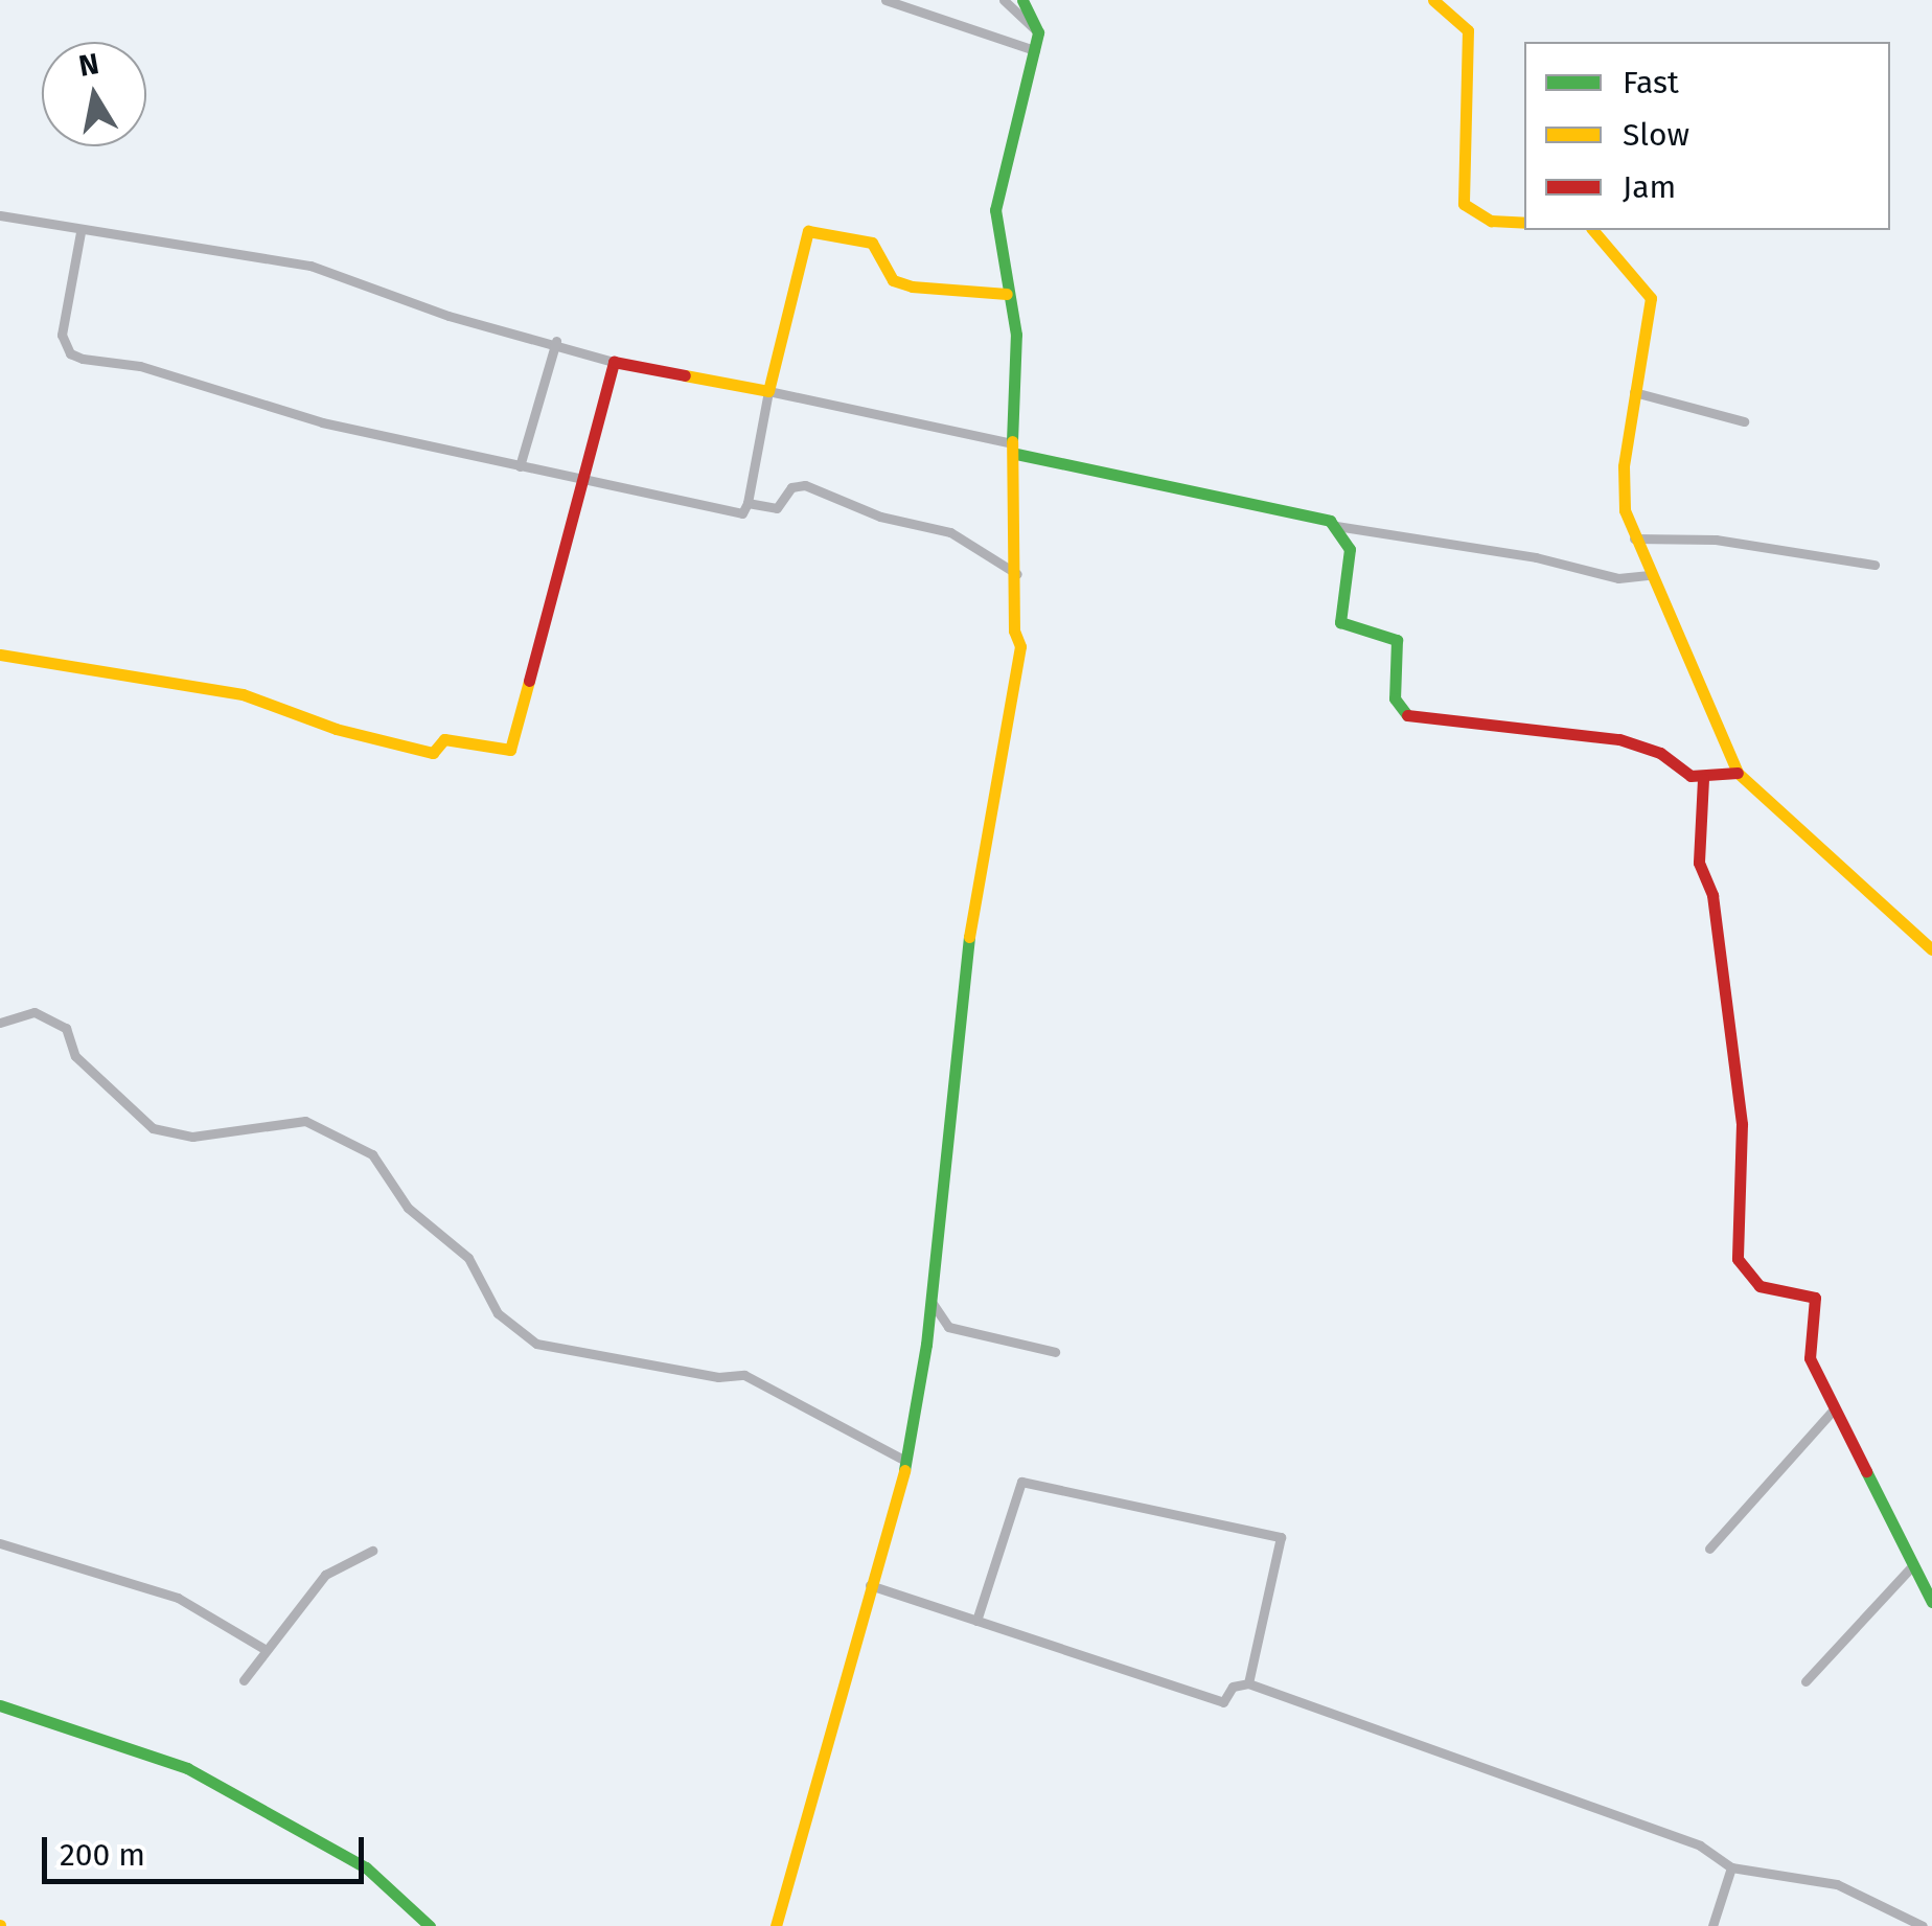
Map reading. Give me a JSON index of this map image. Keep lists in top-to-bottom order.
{
  "legend": ["Fast", "Slow", "Jam"],
  "scale_bar": "200 m",
  "north": "top"
}
